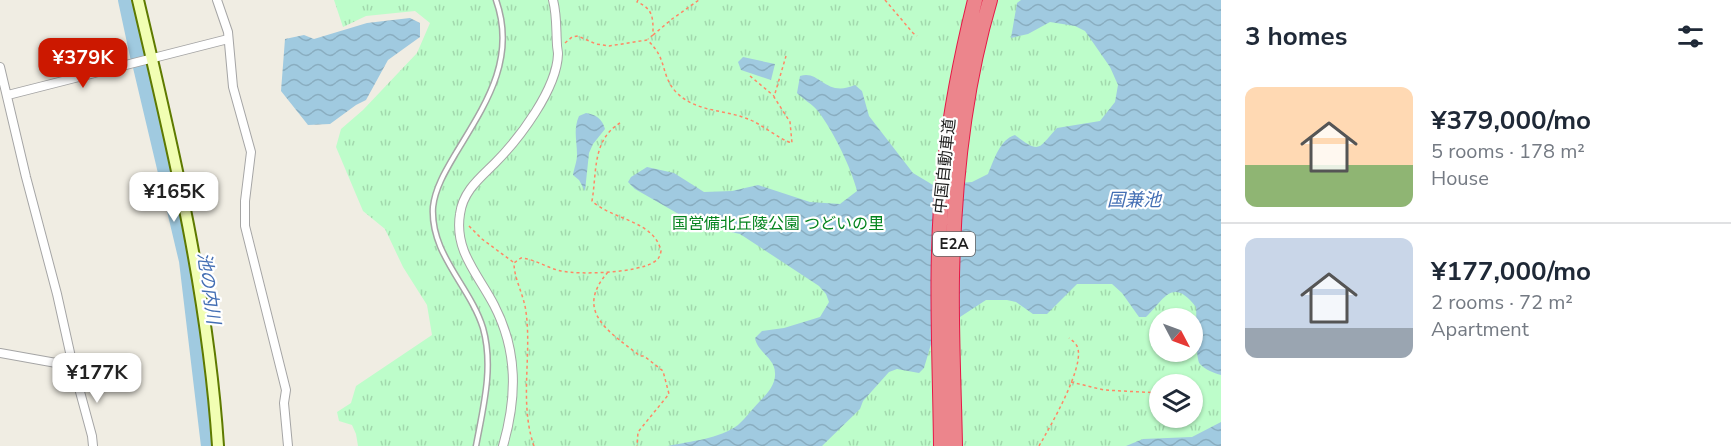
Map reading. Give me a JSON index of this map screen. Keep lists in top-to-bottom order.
{
  "streets": {
    "highway": ["中国自動車道", "E2A"]
  },
  "water": ["国兼池", "池の内川"],
  "parks": ["国営備北丘陵公園 つどいの里"],
  "north": "bottom right",
  "page": {
    "heading": "3 homes",
    "price": ["¥379K", "¥165K", "¥177K"],
    "list": [
      {
        "name": "¥379,000/mo",
        "note": "5 rooms · 178 m² · House"
      },
      {
        "name": "¥177,000/mo",
        "note": "2 rooms · 72 m² · Apartment"
      }
    ]
  }
}
